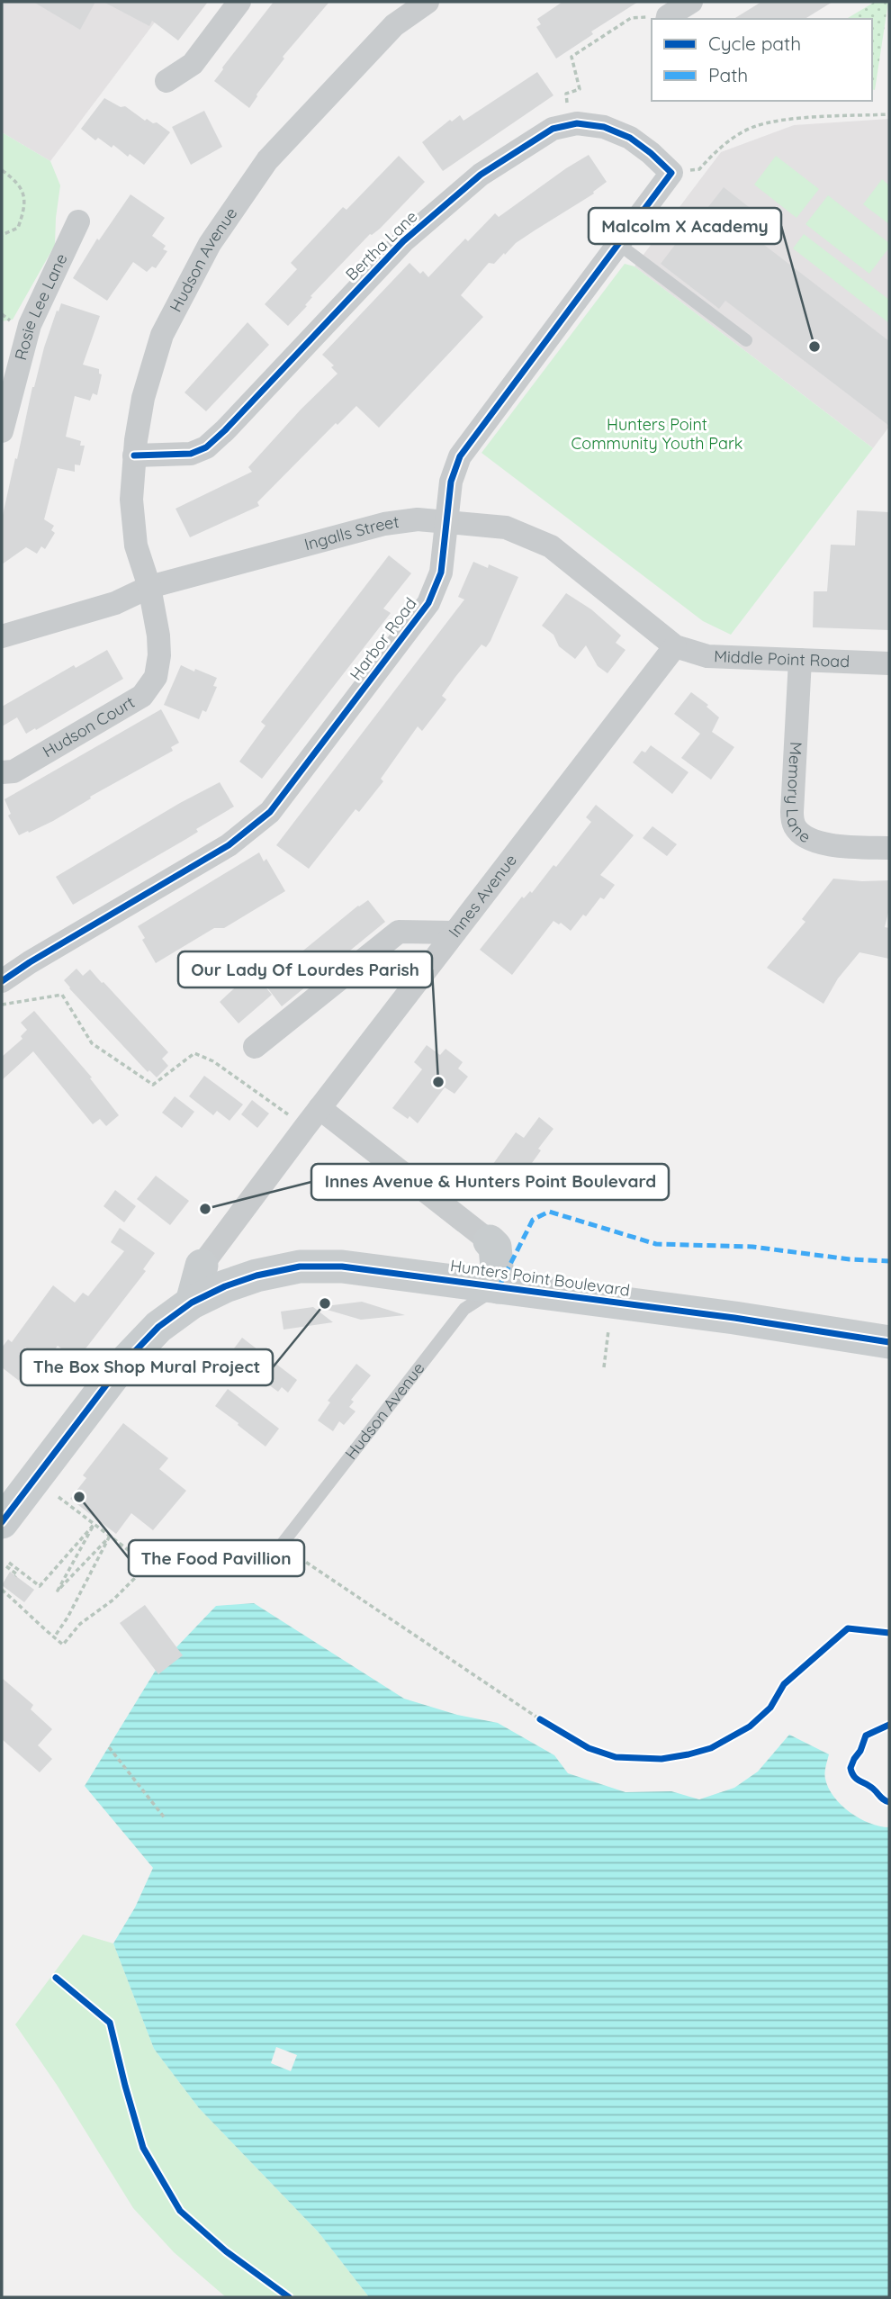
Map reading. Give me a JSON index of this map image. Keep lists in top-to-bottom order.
{
  "streets": {
    "main road": ["Hunters Point Boulevard"],
    "street": [
      "Bertha Lane",
      "Hudson Avenue",
      "Rosie Lee Lane",
      "Ingalls Street",
      "Harbor Road",
      "Middle Point Road",
      "Hudson Court",
      "Memory Lane",
      "Innes Avenue"
    ]
  },
  "crossings": [
    ["Bertha Lane", "Hudson Avenue"],
    ["Bertha Lane", "Harbor Road"],
    ["Hudson Avenue", "Ingalls Street"],
    ["Hudson Avenue", "Hudson Court"],
    ["Hudson Avenue", "Hunters Point Boulevard"],
    ["Ingalls Street", "Harbor Road"],
    ["Ingalls Street", "Middle Point Road"],
    ["Ingalls Street", "Hudson Court"],
    ["Ingalls Street", "Innes Avenue"],
    ["Middle Point Road", "Memory Lane"],
    ["Middle Point Road", "Innes Avenue"]
  ],
  "parks": ["Hunters Point Community Youth Park"],
  "places": [
    "Malcolm X Academy",
    "Our Lady Of Lourdes Parish",
    "Innes Avenue & Hunters Point Boulevard",
    "The Box Shop Mural Project",
    "The Food Pavillion"
  ],
  "legend": ["Cycle path", "Path"]
}
